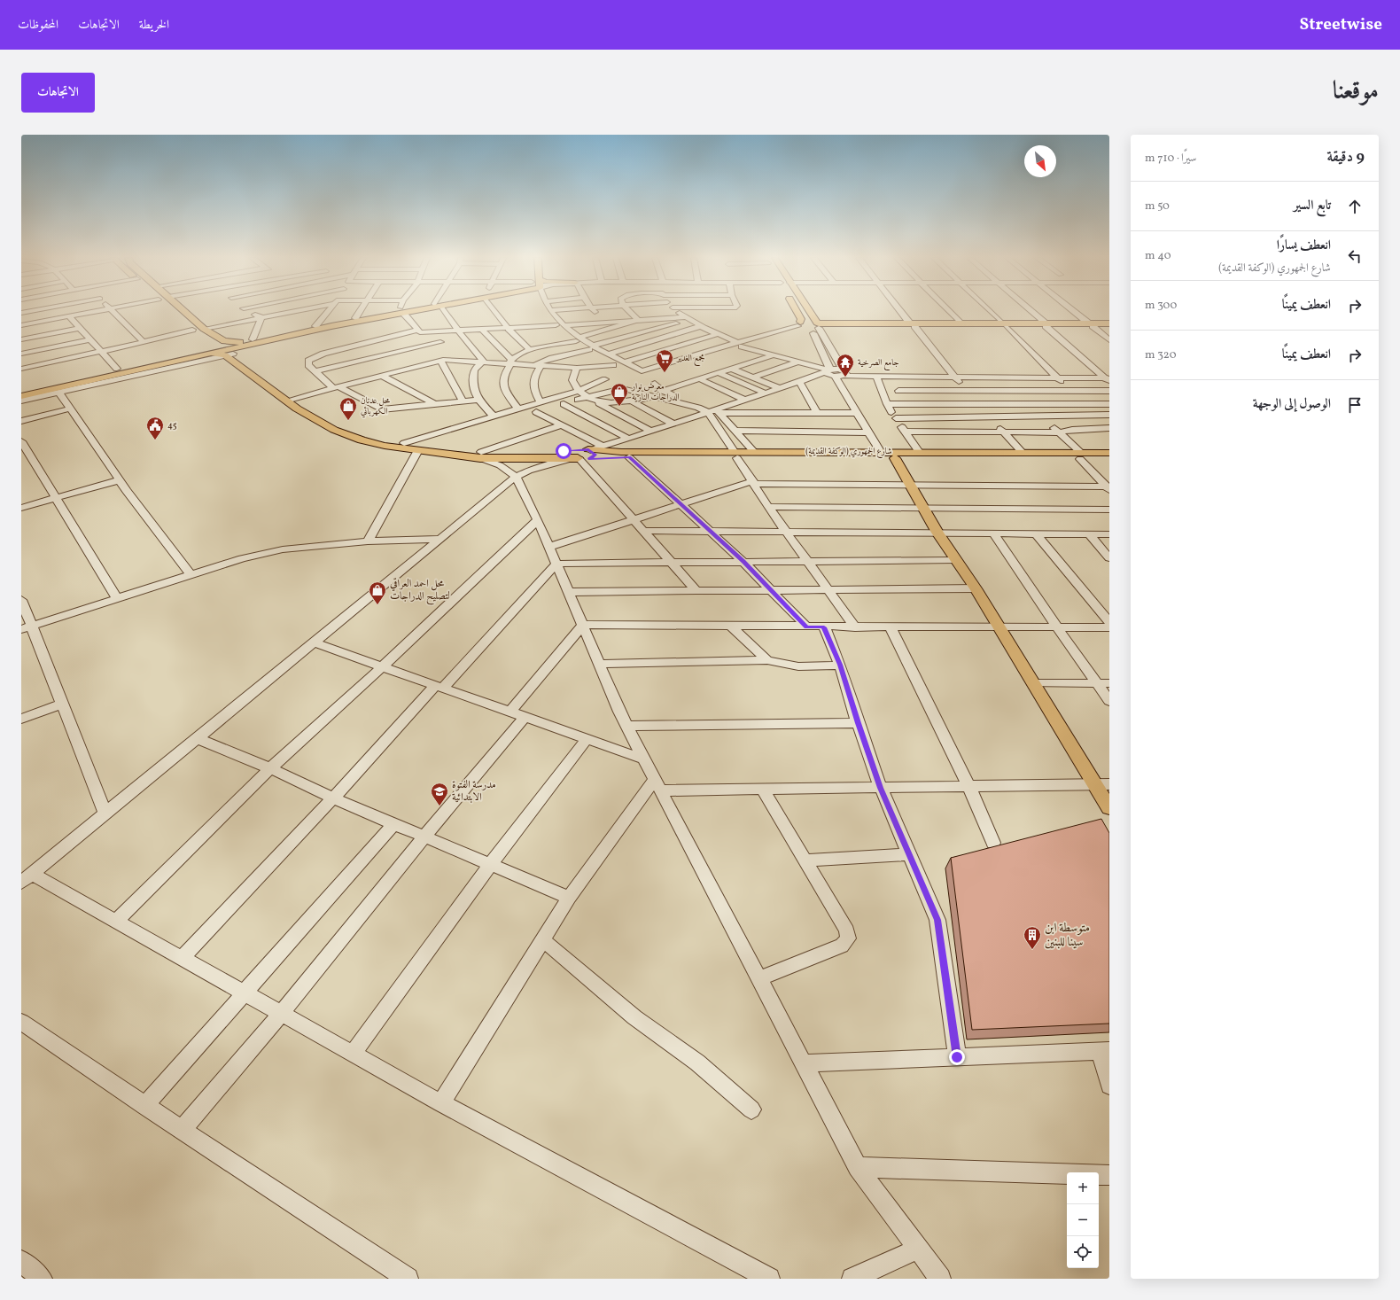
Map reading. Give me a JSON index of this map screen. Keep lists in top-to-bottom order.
{
  "streets": {
    "main road": ["شارع الجمهوري (الوكفة القديمة)"]
  },
  "places": {
    "supermarket": ["مجمع الغدير"],
    "temple": ["جامع الصرخية"],
    "shop": ["معرض نوار الدراجات النارية", "محل عدنان الكهربائي", "محل احمد العراقي لتصليح الدراجات"],
    "public building": ["45"],
    "school or university": ["مدرسة الفتوة الابتدائية"],
    "building": ["متوسطة ابن سينا للبنين"]
  },
  "north": "bottom right",
  "page": {
    "header": "Streetwise",
    "nav": ["الخريطة", "الاتجاهات", "المحفوظات"],
    "title": "موقعنا",
    "buttons": "الاتجاهات",
    "heading": ["9 دقيقة", "سيرًا · 710 m"],
    "list": [
      ["تابع السير", "50 m"],
      ["انعطف يسارًا", "شارع الجمهوري (الوكفة القديمة)", "40 m"],
      ["انعطف يمينًا", "300 m"],
      ["انعطف يمينًا", "320 m"],
      "الوصول إلى الوجهة"
    ],
    "map_buttons": ["+", "−"]
  }
}
